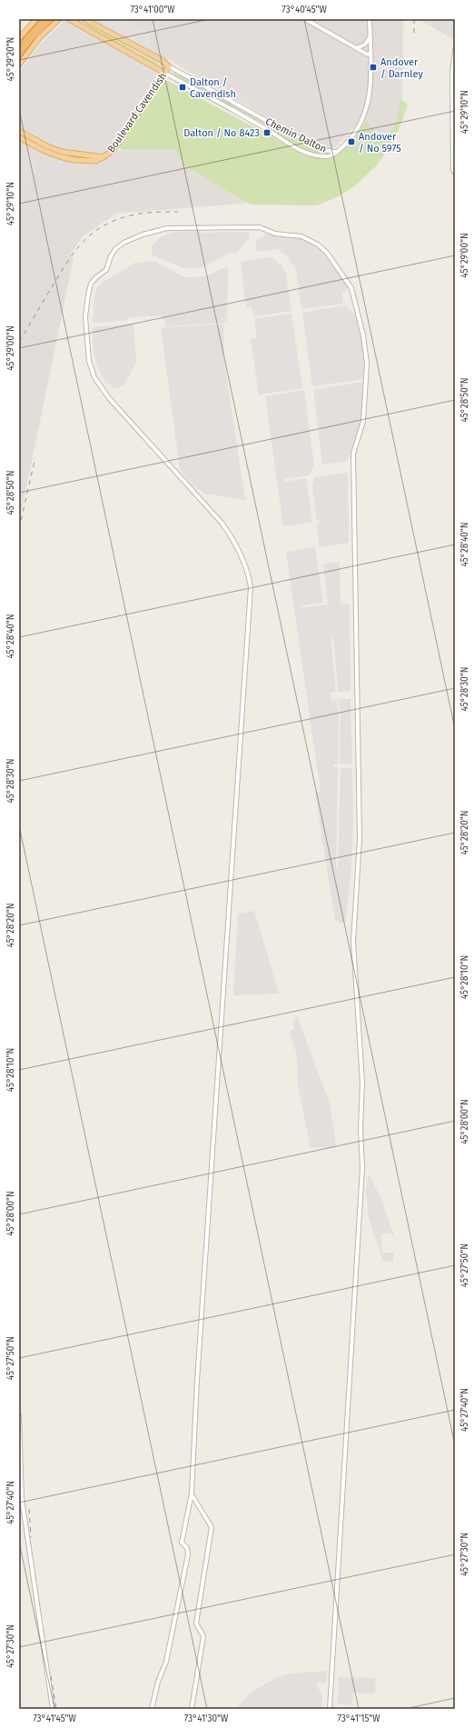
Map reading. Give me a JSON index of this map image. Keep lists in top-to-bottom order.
{
  "streets": {
    "main road": ["Boulevard Cavendish", "Chemin Dalton"]
  },
  "crossings": [
    ["Boulevard Cavendish", "Chemin Dalton"]
  ],
  "places": {
    "transit": [
      "Andover / Darnley",
      "Dalton / Cavendish",
      "Dalton / No 8423",
      "Andover / No 5975"
    ]
  },
  "coordinates": [
    "73°41'00\"W",
    "73°40'45\"W",
    "45°29'20\"N",
    "45°29'10\"N",
    "45°29'00\"N",
    "45°28'50\"N",
    "45°28'40\"N",
    "45°28'30\"N",
    "45°28'20\"N",
    "45°28'10\"N",
    "45°28'00\"N",
    "45°27'50\"N",
    "45°27'40\"N",
    "45°27'30\"N",
    "73°41'45\"W",
    "73°41'30\"W",
    "73°41'15\"W"
  ]
}
